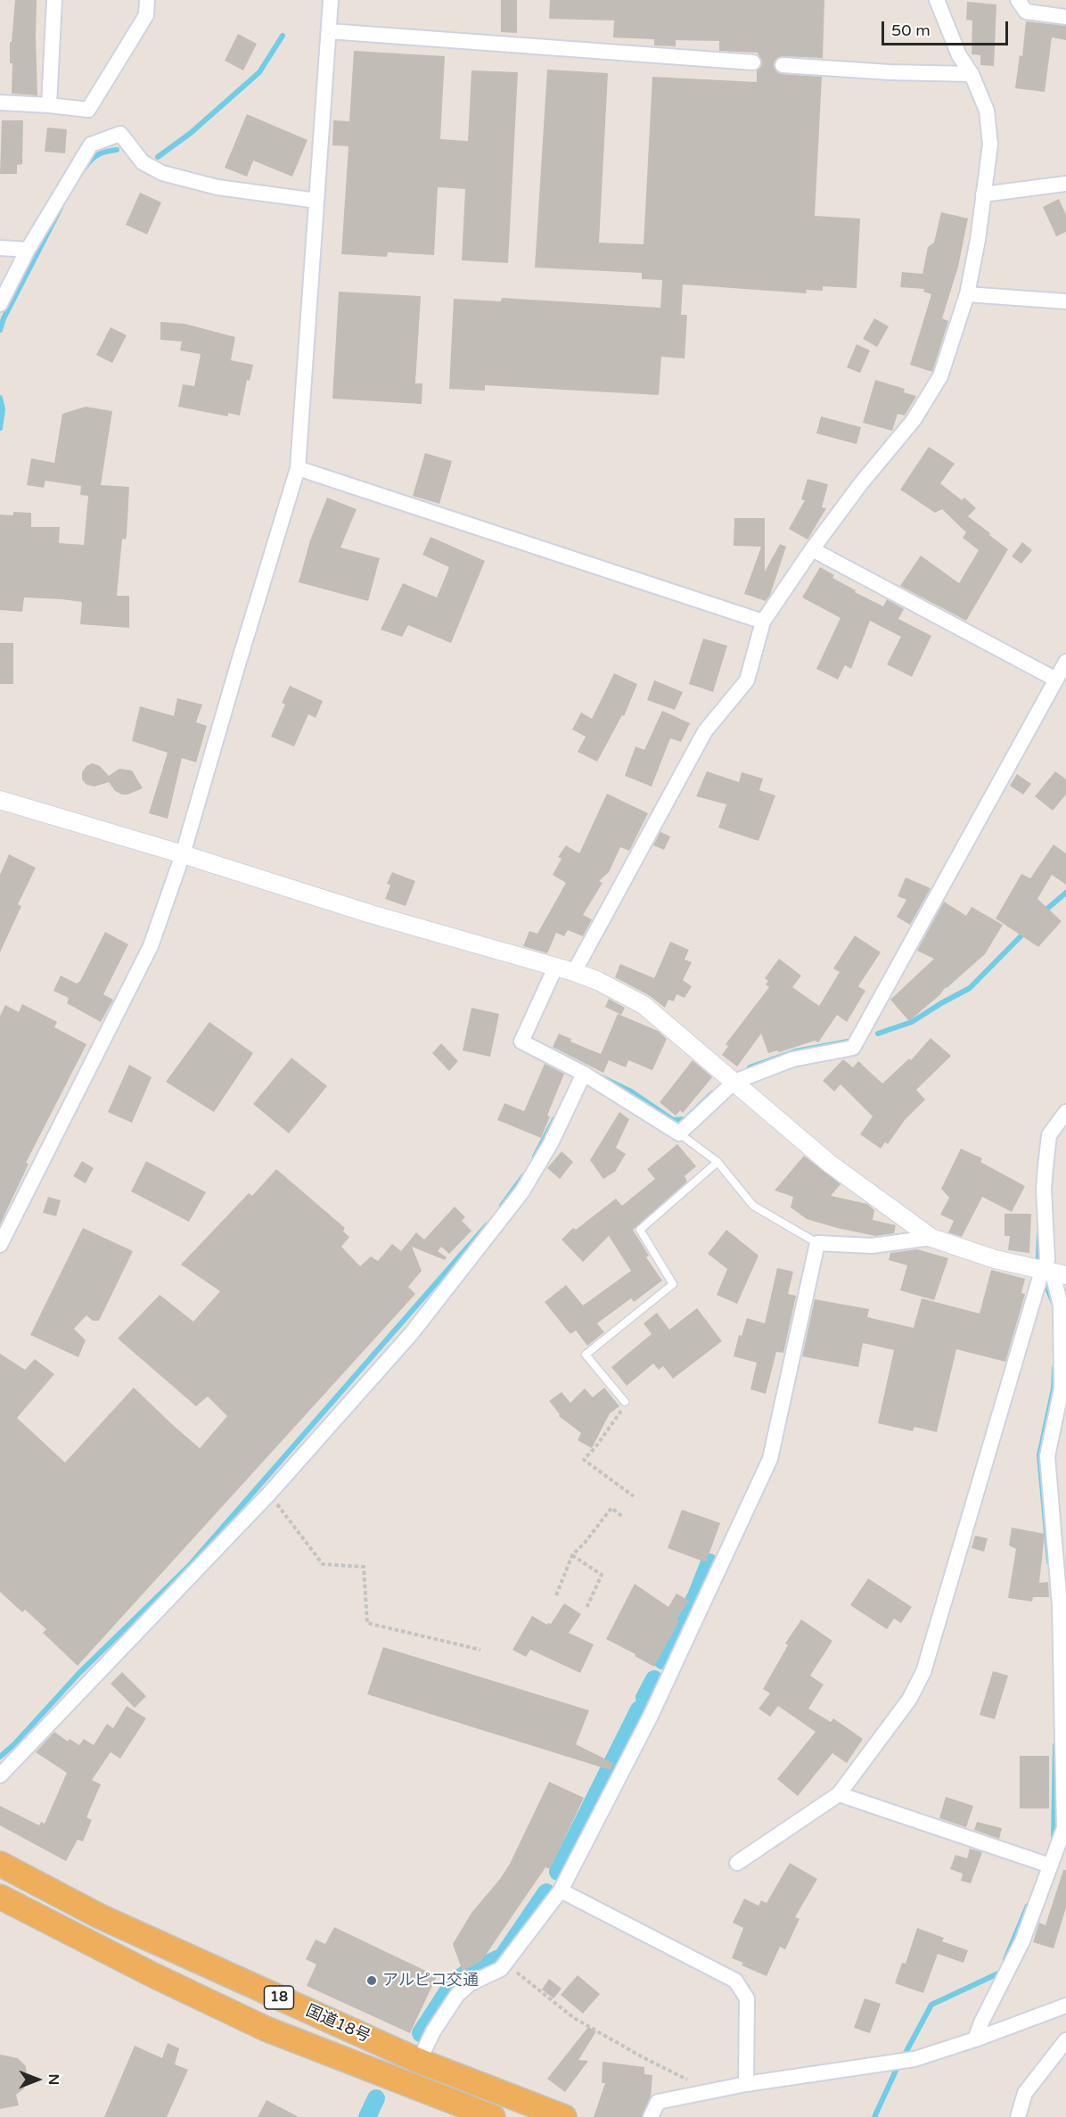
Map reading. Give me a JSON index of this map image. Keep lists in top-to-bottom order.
{
  "streets": {
    "highway": ["18", "国道18号"]
  },
  "places": ["アルピコ交通"],
  "scale_bar": "50 m",
  "north": "right"
}
